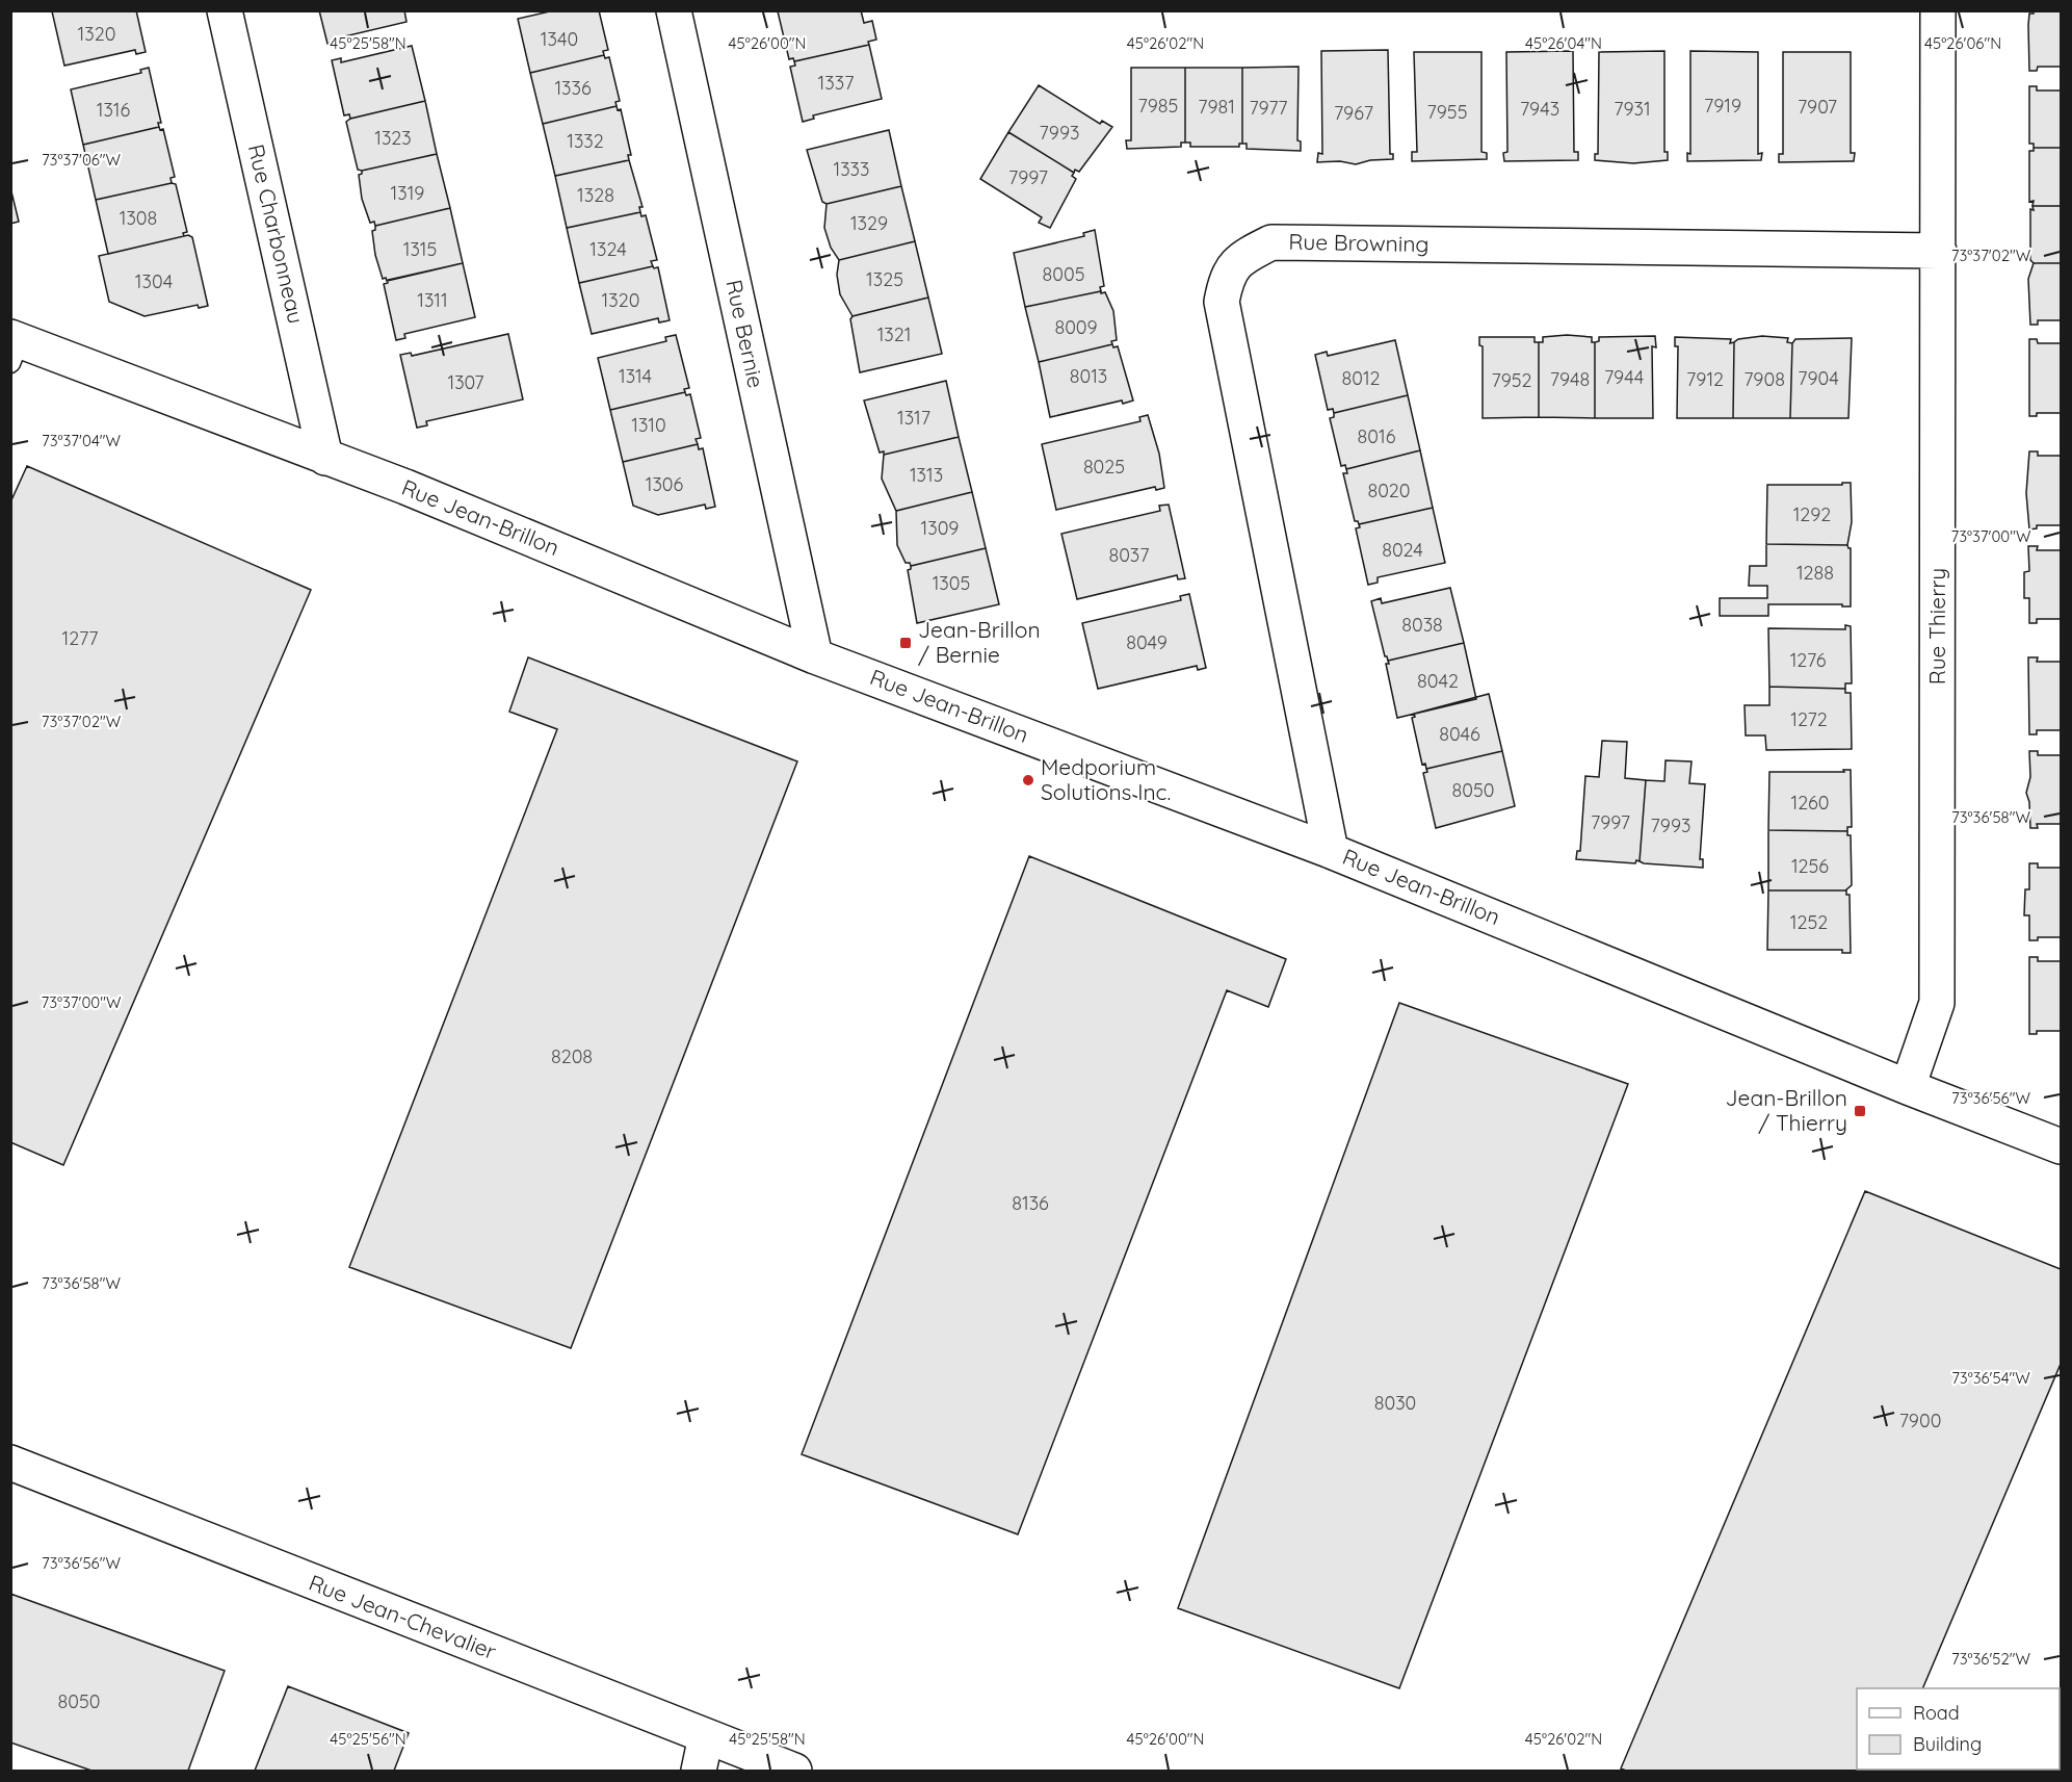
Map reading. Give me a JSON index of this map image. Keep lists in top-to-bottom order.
{
  "streets": {
    "street": [
      "Rue Charbonneau",
      "Rue Browning",
      "Rue Bernie",
      "Rue Jean-Brillon",
      "Rue Thierry",
      "Rue Jean-Chevalier"
    ]
  },
  "crossings": [
    ["Rue Charbonneau", "Rue Jean-Brillon"],
    ["Rue Browning", "Rue Jean-Brillon"],
    ["Rue Browning", "Rue Thierry"],
    ["Rue Bernie", "Rue Jean-Brillon"],
    ["Rue Jean-Brillon", "Rue Thierry"]
  ],
  "places": {
    "transit": ["Jean-Brillon / Bernie", "Jean-Brillon / Thierry"],
    "other": ["Medporium Solutions Inc."]
  },
  "house_numbers": [
    "1320",
    "1340",
    "1337",
    "1336",
    "7985",
    "7919",
    "7981",
    "7907",
    "7977",
    "7943",
    "7931",
    "1316",
    "7955",
    "7967",
    "7993",
    "1323",
    "1332",
    "1333",
    "7997",
    "1319",
    "1328",
    "1308",
    "1329",
    "1315",
    "1324",
    "8005",
    "1325",
    "1304",
    "1311",
    "1320",
    "8009",
    "1321",
    "1314",
    "8013",
    "7944",
    "8012",
    "7904",
    "7948",
    "7912",
    "7908",
    "7952",
    "1307",
    "1317",
    "1310",
    "8016",
    "8025",
    "1313",
    "1306",
    "8020",
    "1292",
    "1309",
    "8024",
    "8037",
    "1288",
    "1305",
    "8038",
    "1277",
    "8049",
    "1276",
    "8042",
    "1272",
    "8046",
    "8050",
    "1260",
    "7997",
    "7993",
    "1256",
    "1252",
    "8208",
    "8136",
    "8030",
    "7900",
    "8050"
  ],
  "legend": ["Road", "Building"],
  "coordinates": [
    "45°26'00\"N",
    "45°26'06\"N",
    "45°25'58\"N",
    "45°26'02\"N",
    "45°26'04\"N",
    "73°37'06\"W",
    "73°37'02\"W",
    "73°37'04\"W",
    "73°37'00\"W",
    "73°36'58\"W",
    "73°36'56\"W",
    "73°36'54\"W",
    "73°36'52\"W",
    "45°25'56\"N"
  ]
}
